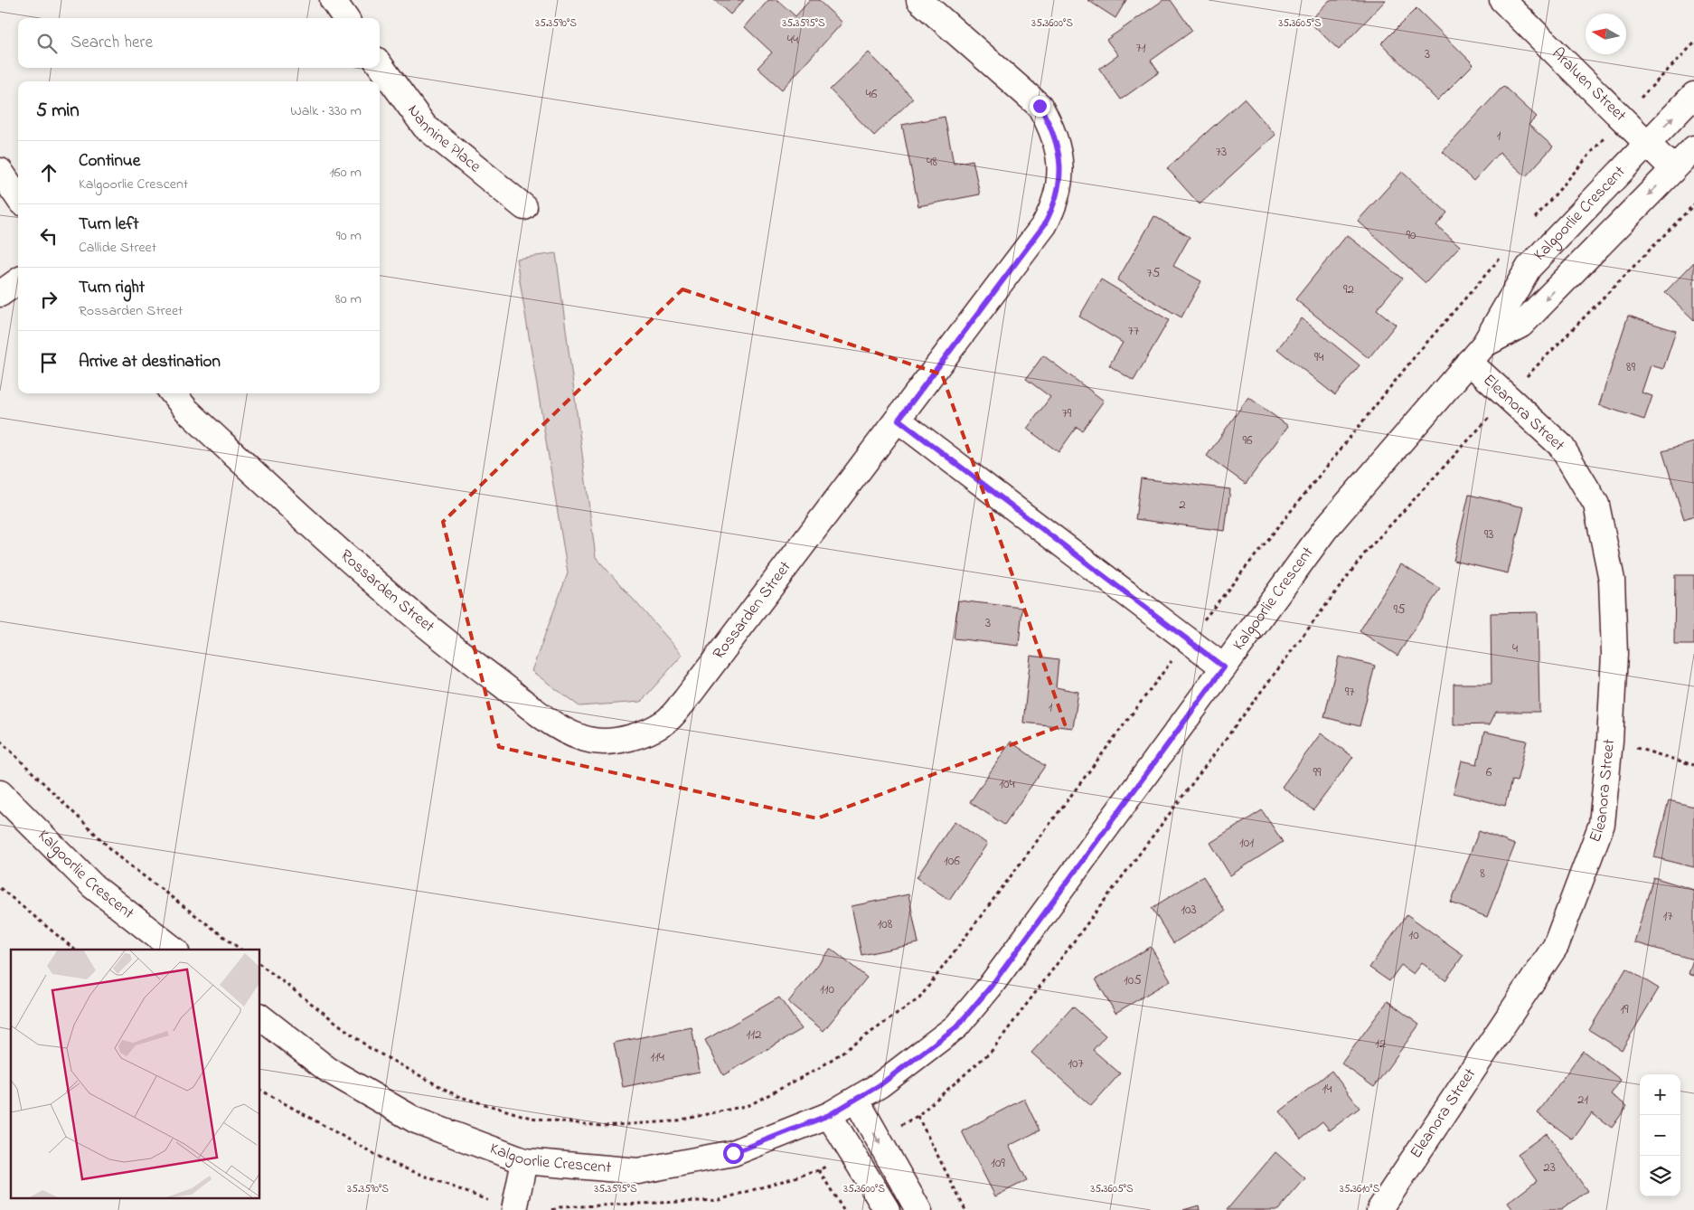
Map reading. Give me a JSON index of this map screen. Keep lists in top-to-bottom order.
{
  "streets": {
    "street": [
      "Araluen Street",
      "Nannine Place",
      "Kalgoorlie Crescent",
      "Eleanora Street",
      "Rossarden Street"
    ]
  },
  "crossings": [
    ["Araluen Street", "Kalgoorlie Crescent"],
    ["Kalgoorlie Crescent", "Eleanora Street"]
  ],
  "house_numbers": [
    "44",
    "71",
    "3",
    "46",
    "1",
    "73",
    "48",
    "90",
    "75",
    "92",
    "77",
    "94",
    "89",
    "79",
    "96",
    "2",
    "93",
    "95",
    "3",
    "4",
    "97",
    "1",
    "99",
    "6",
    "104",
    "101",
    "106",
    "8",
    "103",
    "17",
    "108",
    "10",
    "105",
    "110",
    "19",
    "112",
    "12",
    "114",
    "107",
    "14",
    "21",
    "109",
    "23"
  ],
  "north": "left",
  "page": {
    "search": "Search here",
    "heading": ["5 min", "Walk · 330 m"],
    "list": [
      ["Continue", "Kalgoorlie Crescent", "160 m"],
      ["Turn left", "Callide Street", "90 m"],
      ["Turn right", "Rossarden Street", "80 m"],
      "Arrive at destination"
    ],
    "map_buttons": ["+", "−"]
  },
  "coordinates": [
    "35.3590°S",
    "35.3595°S",
    "35.3600°S",
    "35.3605°S",
    "35.3610°S"
  ]
}
